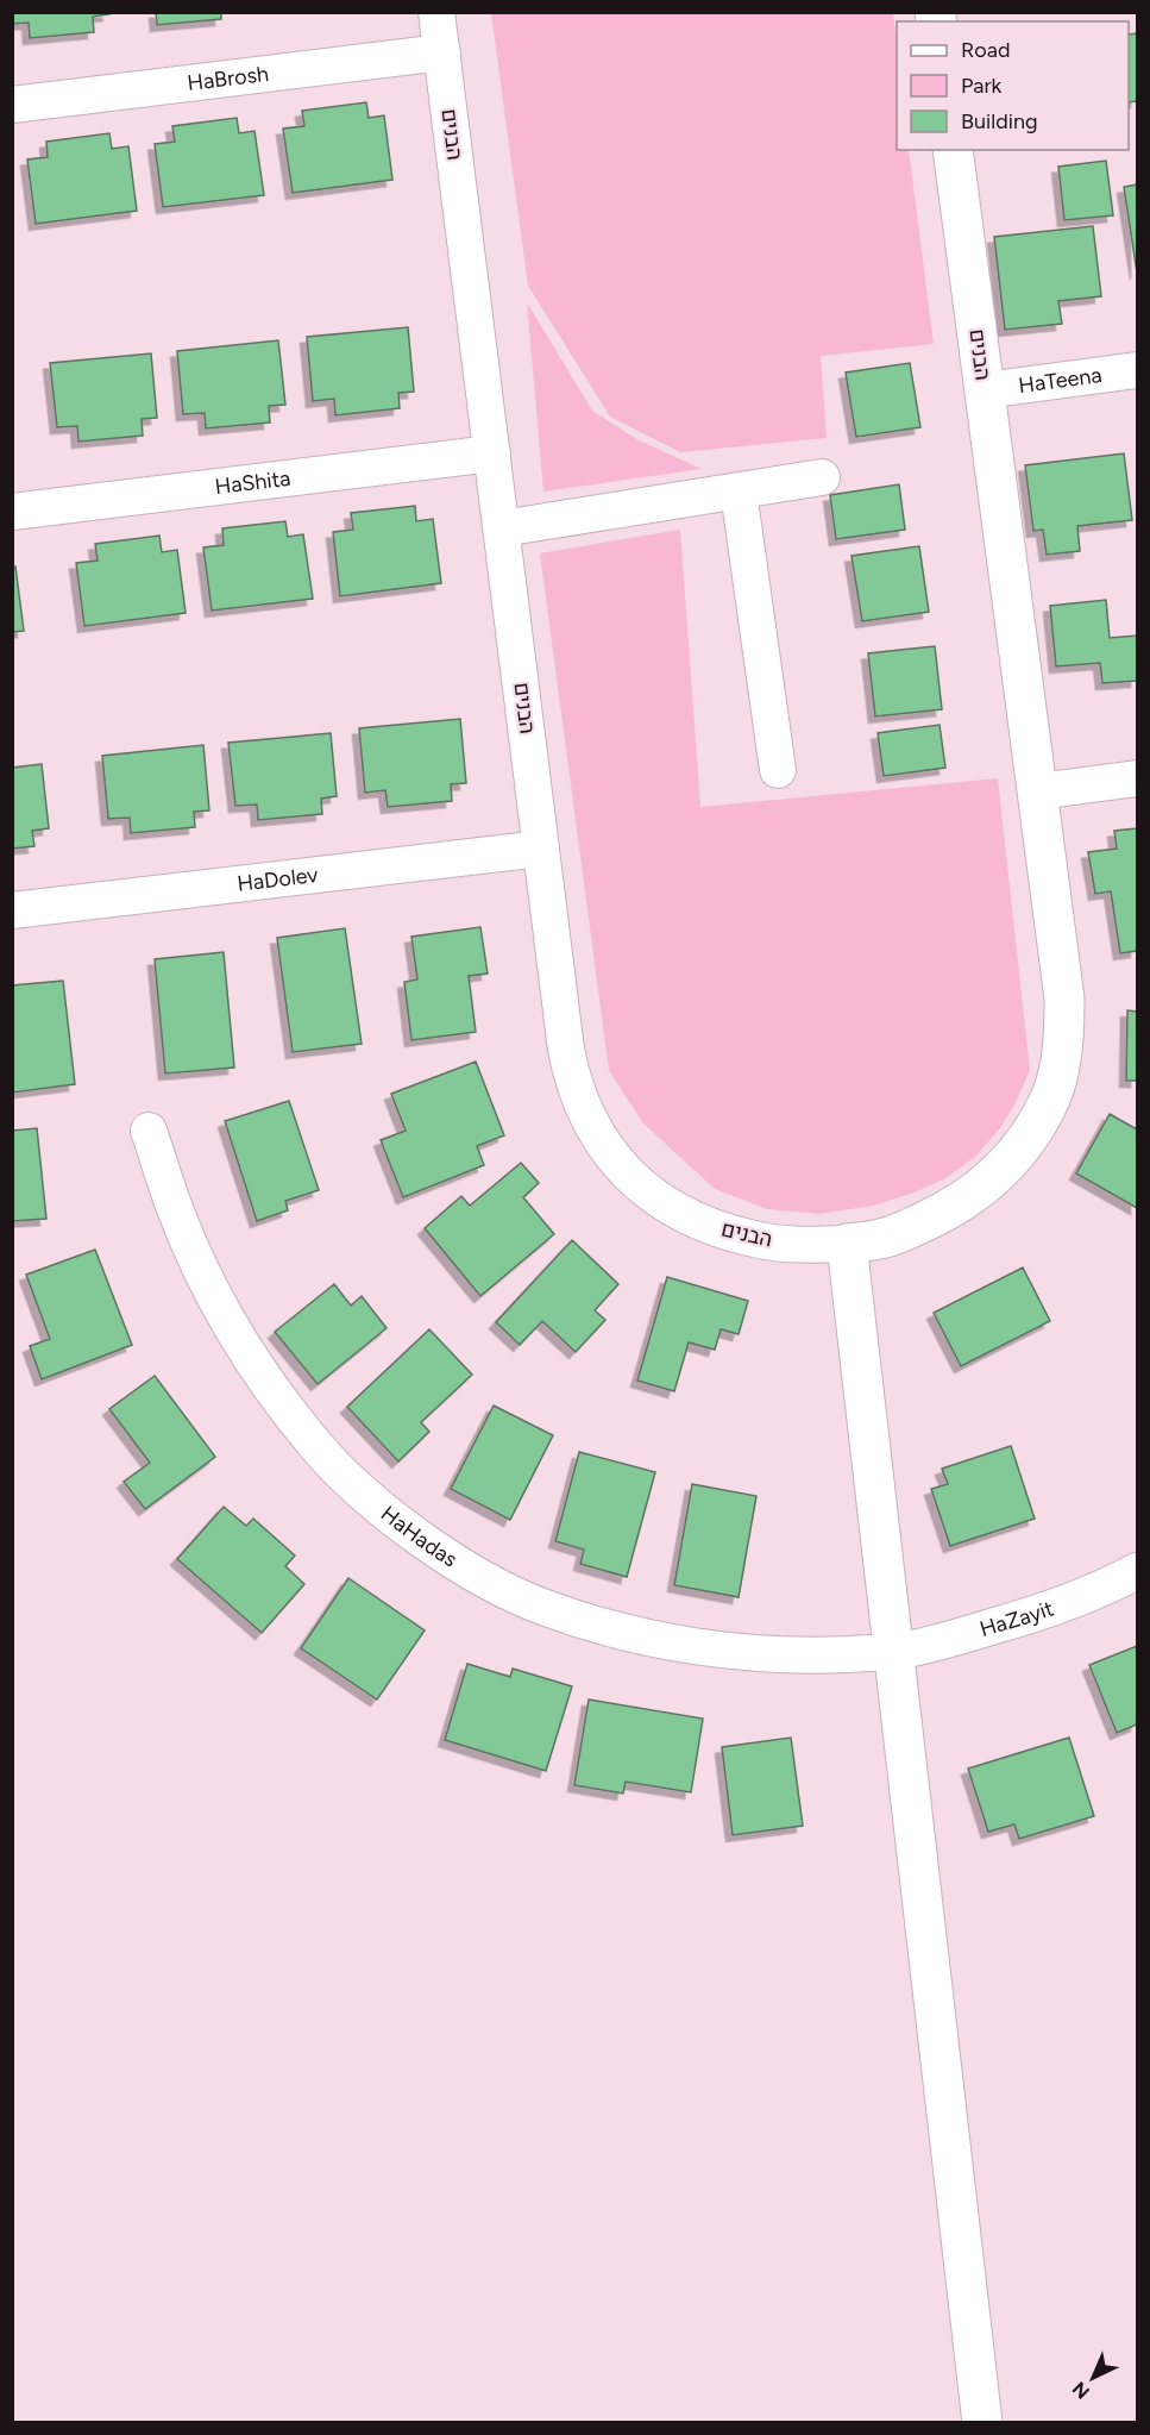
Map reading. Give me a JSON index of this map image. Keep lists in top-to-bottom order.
{
  "streets": {
    "main road": ["הבנים"],
    "street": [
      "HaBrosh",
      "HaTeena",
      "HaShita",
      "HaDolev",
      "HaHadas",
      "HaZayit"
    ]
  },
  "crossings": [
    ["HaBrosh", "הבנים"],
    ["הבנים", "HaTeena"],
    ["הבנים", "HaShita"],
    ["הבנים", "HaDolev"],
    ["HaHadas", "HaZayit"]
  ],
  "legend": ["Road", "Park", "Building"],
  "north": "bottom left"
}
